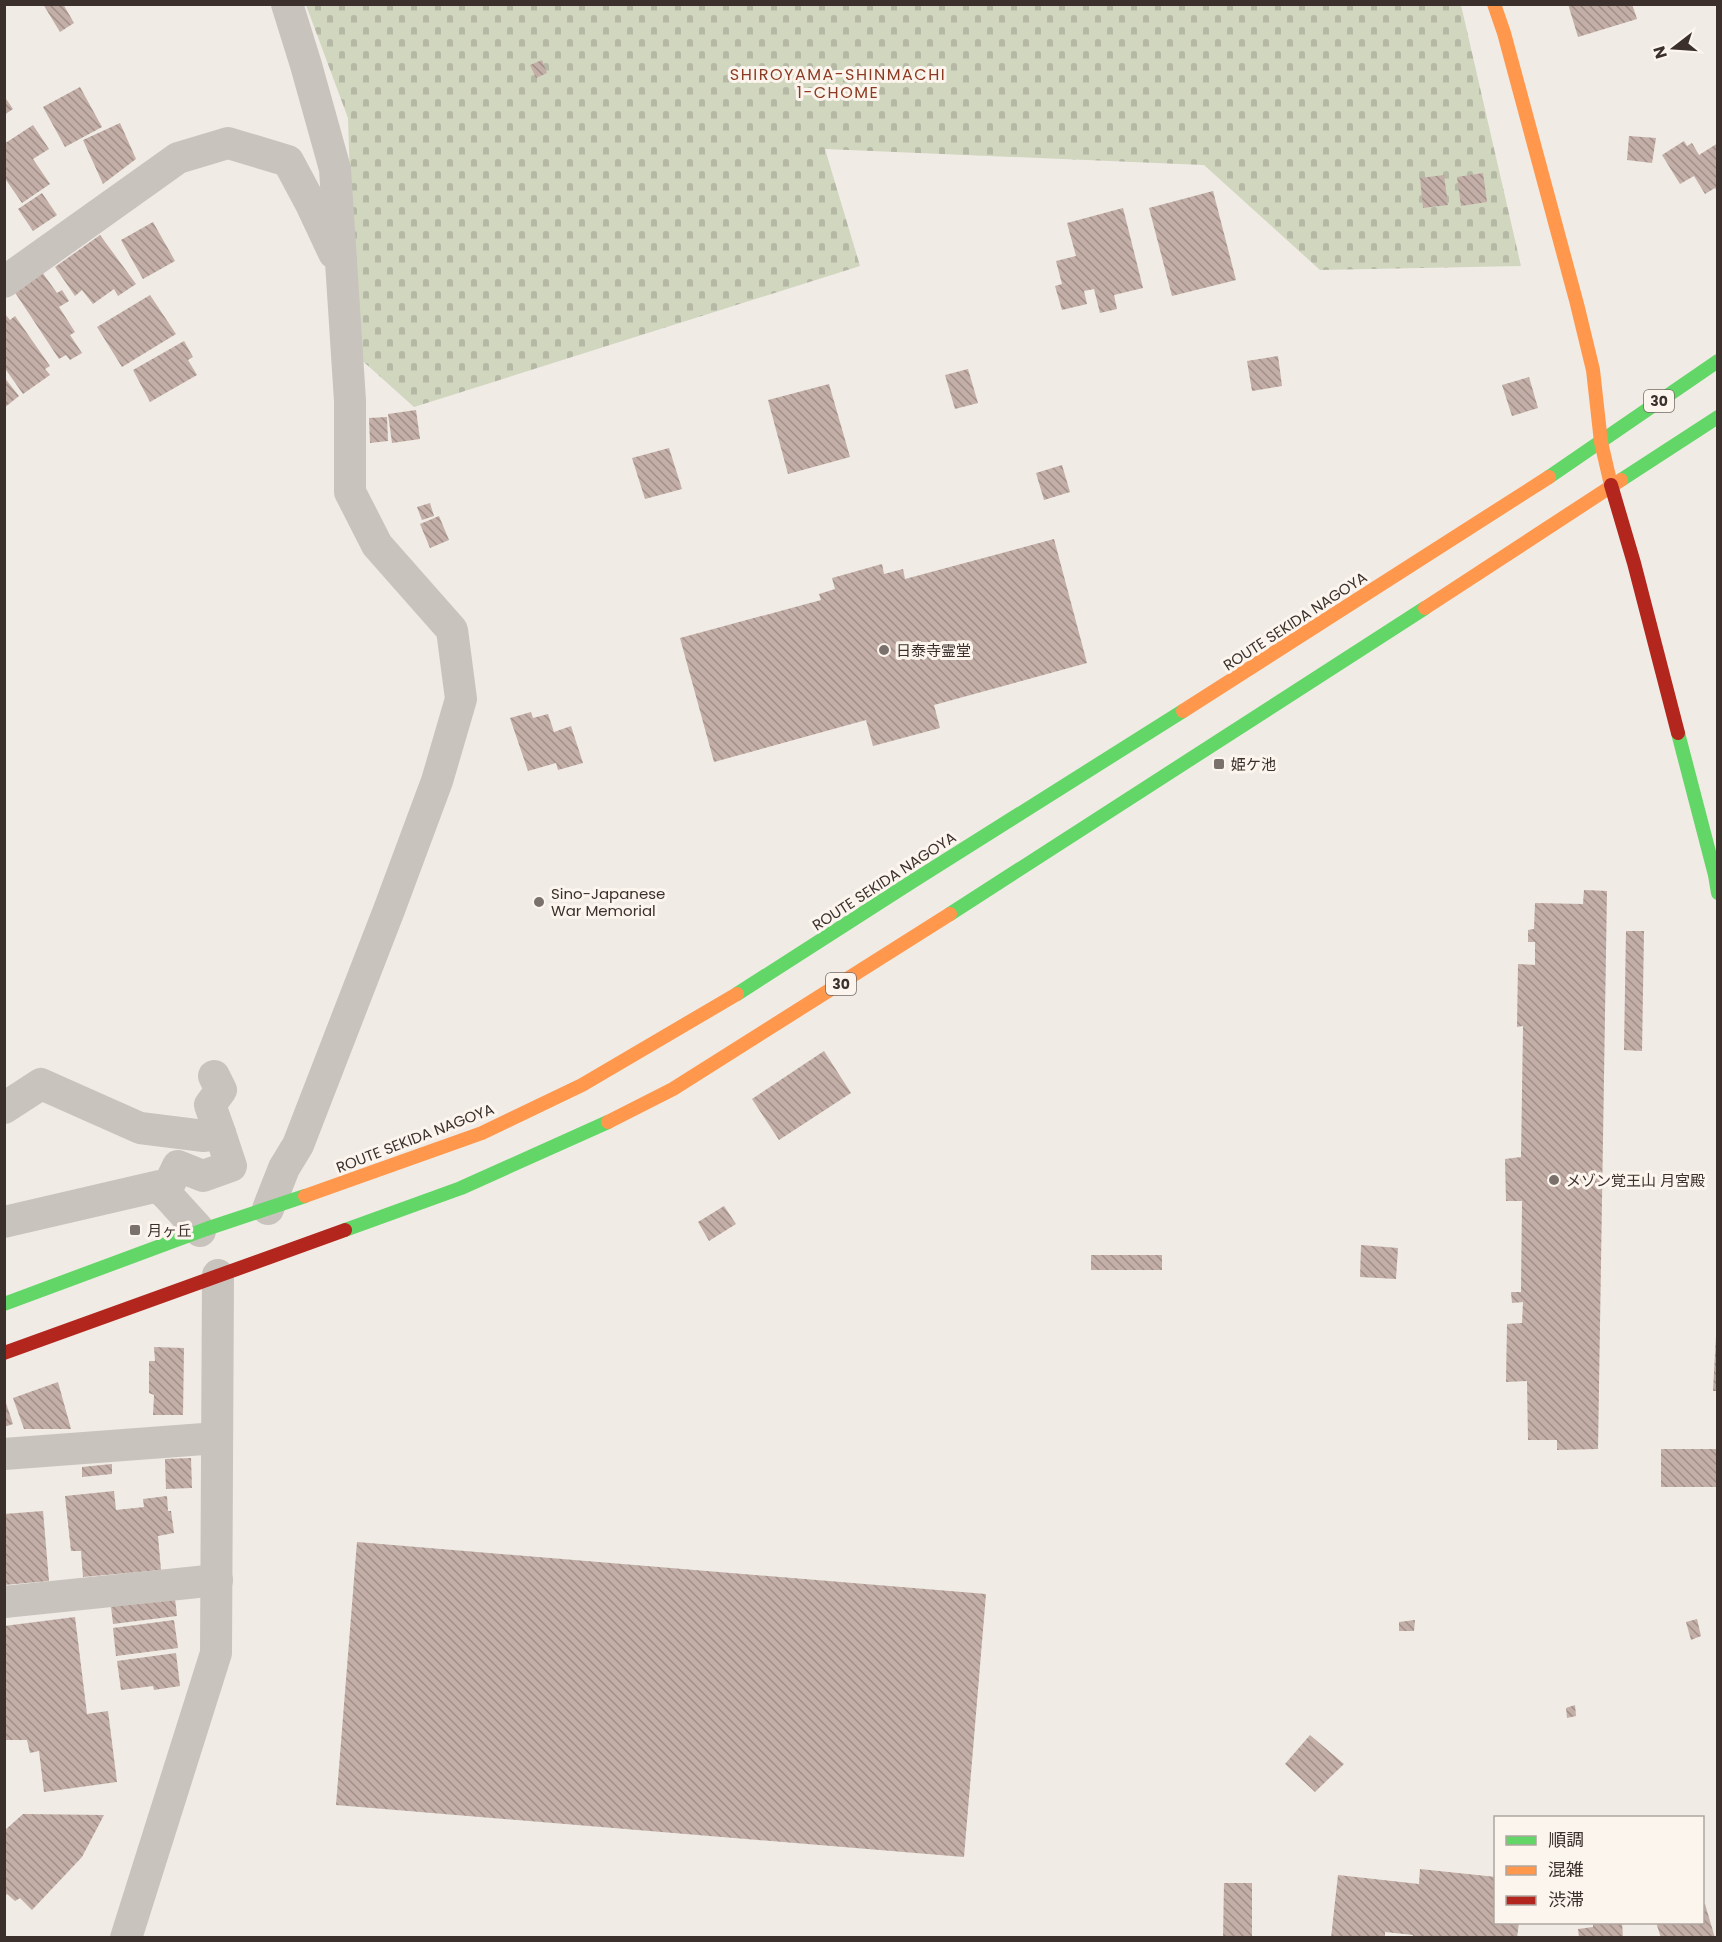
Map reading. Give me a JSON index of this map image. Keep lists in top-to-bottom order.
{
  "streets": {
    "main road": ["30", "ROUTE SEKIDA NAGOYA"]
  },
  "districts": ["SHIROYAMA-SHINMACHI 1-CHOME"],
  "places": {
    "other": ["日泰寺霊堂", "Sino-Japanese War Memorial", "メゾン覚王山 月宮殿"],
    "transit": ["姫ケ池", "月ヶ丘"]
  },
  "legend": ["順調", "混雑", "渋滞"],
  "north": "left"
}
